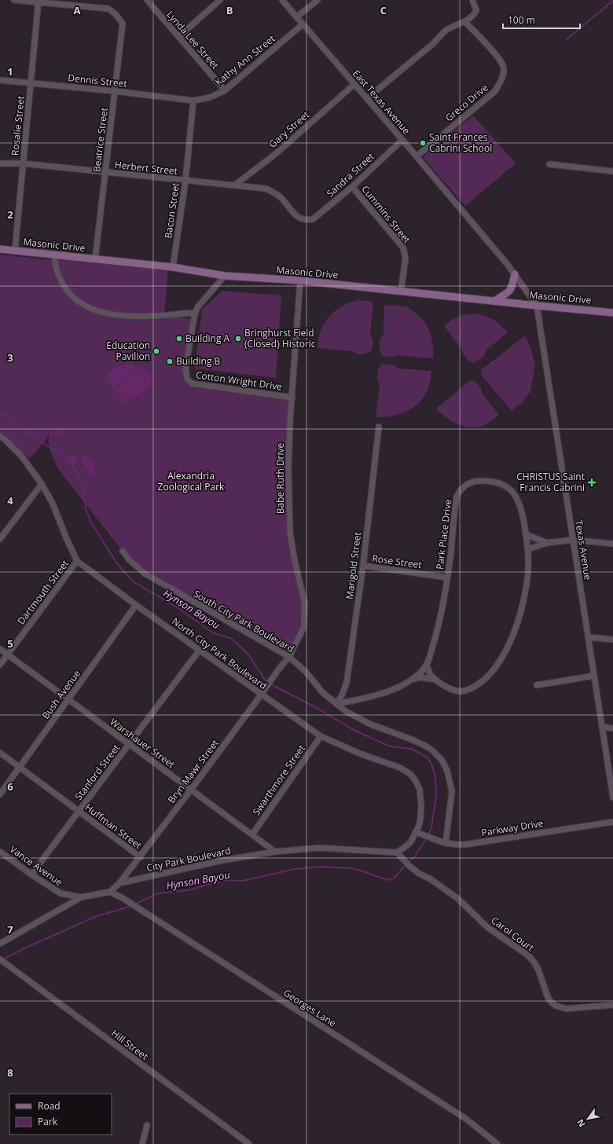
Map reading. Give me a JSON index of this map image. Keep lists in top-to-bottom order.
{
  "streets": {
    "main road": ["Masonic Drive"],
    "street": [
      "Lynda Lee Street",
      "Kathy Ann Street",
      "Dennis Street",
      "East Texas Avenue",
      "Greco Drive",
      "Rosalie Street",
      "Gary Street",
      "Beatrice Street",
      "Herbert Street",
      "Sandra Street",
      "Bacon Street",
      "Cummins Street",
      "Cotton Wright Drive",
      "Babe Ruth Drive",
      "Park Place Drive",
      "Texas Avenue",
      "Rose Street",
      "Marigold Street",
      "Dartmouth Street",
      "South City Park Boulevard",
      "North City Park Boulevard",
      "Bush Avenue",
      "Warshauer Street",
      "Bryn Mawr Street",
      "Stanford Street",
      "Swarthmore Street",
      "Huffman Street",
      "Parkway Drive",
      "City Park Boulevard",
      "Vance Avenue",
      "Carol Court",
      "Georges Lane",
      "Hill Street"
    ]
  },
  "crossings": [
    ["Lynda Lee Street", "Kathy Ann Street"],
    ["Kathy Ann Street", "Dennis Street"],
    ["Kathy Ann Street", "East Texas Avenue"],
    ["Kathy Ann Street", "Bacon Street"],
    ["Dennis Street", "Rosalie Street"],
    ["Dennis Street", "Beatrice Street"],
    ["Dennis Street", "Bacon Street"],
    ["East Texas Avenue", "Greco Drive"],
    ["East Texas Avenue", "Gary Street"],
    ["East Texas Avenue", "Sandra Street"],
    ["East Texas Avenue", "Masonic Drive"],
    ["East Texas Avenue", "Texas Avenue"],
    ["Rosalie Street", "Beatrice Street"],
    ["Rosalie Street", "Herbert Street"],
    ["Rosalie Street", "Masonic Drive"],
    ["Gary Street", "Herbert Street"],
    ["Beatrice Street", "Herbert Street"],
    ["Beatrice Street", "Masonic Drive"],
    ["Herbert Street", "Sandra Street"],
    ["Herbert Street", "Bacon Street"],
    ["Sandra Street", "Cummins Street"],
    ["Bacon Street", "Masonic Drive"],
    ["Cummins Street", "Masonic Drive"],
    ["Masonic Drive", "Cotton Wright Drive"],
    ["Masonic Drive", "Babe Ruth Drive"],
    ["Masonic Drive", "Texas Avenue"],
    ["Cotton Wright Drive", "Babe Ruth Drive"],
    ["Babe Ruth Drive", "South City Park Boulevard"],
    ["Babe Ruth Drive", "Bryn Mawr Street"],
    ["Park Place Drive", "Rose Street"],
    ["Park Place Drive", "Marigold Street"],
    ["Park Place Drive", "South City Park Boulevard"],
    ["Rose Street", "Marigold Street"],
    ["Marigold Street", "South City Park Boulevard"],
    ["Dartmouth Street", "North City Park Boulevard"],
    ["Dartmouth Street", "Warshauer Street"],
    ["South City Park Boulevard", "Parkway Drive"],
    ["North City Park Boulevard", "Bush Avenue"],
    ["North City Park Boulevard", "Bryn Mawr Street"],
    ["North City Park Boulevard", "Stanford Street"],
    ["North City Park Boulevard", "Swarthmore Street"],
    ["North City Park Boulevard", "Parkway Drive"],
    ["North City Park Boulevard", "City Park Boulevard"],
    ["North City Park Boulevard", "Carol Court"],
    ["Bush Avenue", "Warshauer Street"],
    ["Bush Avenue", "Huffman Street"],
    ["Warshauer Street", "Bryn Mawr Street"],
    ["Warshauer Street", "Stanford Street"],
    ["Warshauer Street", "Swarthmore Street"],
    ["Warshauer Street", "City Park Boulevard"],
    ["Bryn Mawr Street", "Huffman Street"],
    ["Bryn Mawr Street", "City Park Boulevard"],
    ["Stanford Street", "Huffman Street"],
    ["Stanford Street", "Vance Avenue"],
    ["City Park Boulevard", "Carol Court"]
  ],
  "water": ["Hynson Bayou"],
  "parks": ["Alexandria Zoological Park"],
  "places": {
    "other": [
      "Saint Frances Cabrini School",
      "Building A",
      "Bringhurst Field (Closed) Historic",
      "Education Pavilion",
      "Building B"
    ],
    "health": ["CHRISTUS Saint Francis Cabrini"]
  },
  "legend": ["Road", "Park"],
  "scale_bar": "100 m",
  "north": "bottom left",
  "grid": {
    "columns": ["A", "B", "C"],
    "rows": [
      "1",
      "2",
      "3",
      "4",
      "5",
      "6",
      "7",
      "8"
    ]
  }
}
